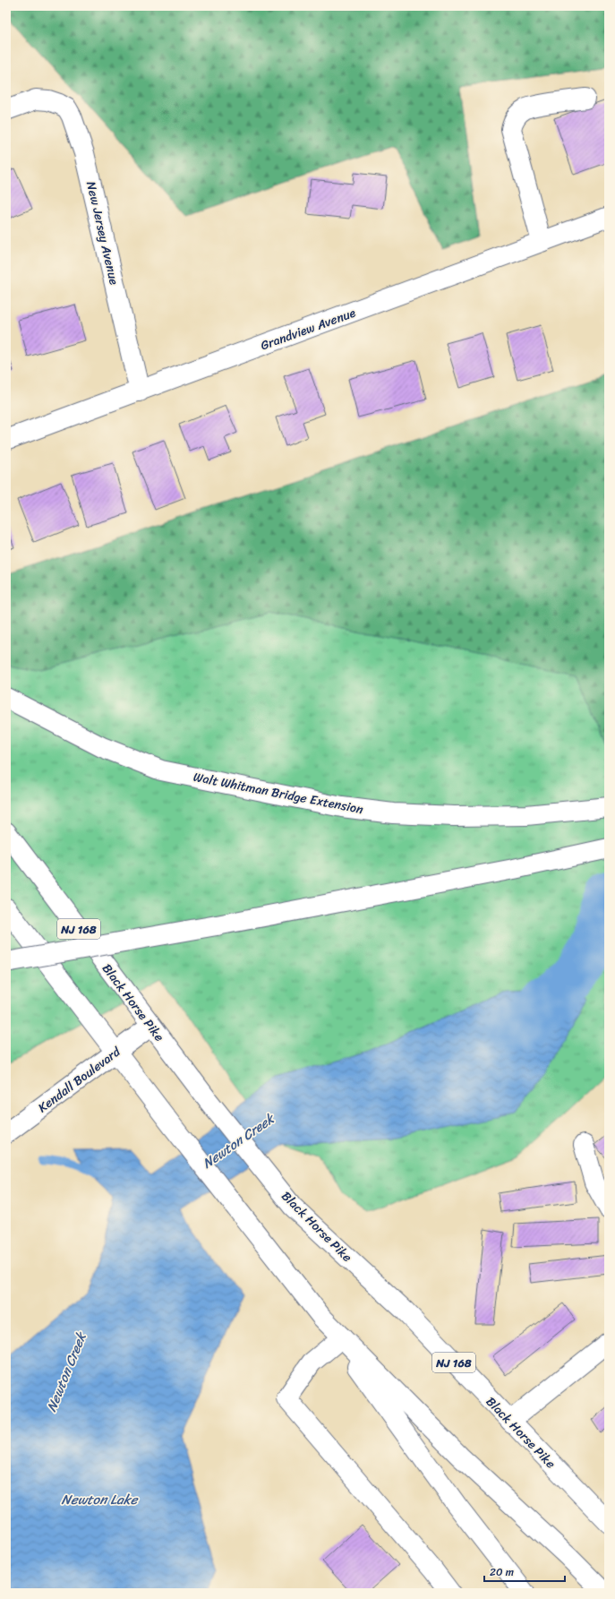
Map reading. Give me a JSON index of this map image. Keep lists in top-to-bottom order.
{
  "streets": {
    "main road": [
      "New Jersey Avenue",
      "Grandview Avenue",
      "Walt Whitman Bridge Extension",
      "NJ 168",
      "Black Horse Pike",
      "Kendall Boulevard"
    ]
  },
  "crossings": [
    ["New Jersey Avenue", "Grandview Avenue"],
    ["Black Horse Pike", "Kendall Boulevard"]
  ],
  "water": ["Newton Creek", "Newton Lake"],
  "scale_bar": "20 m"
}
